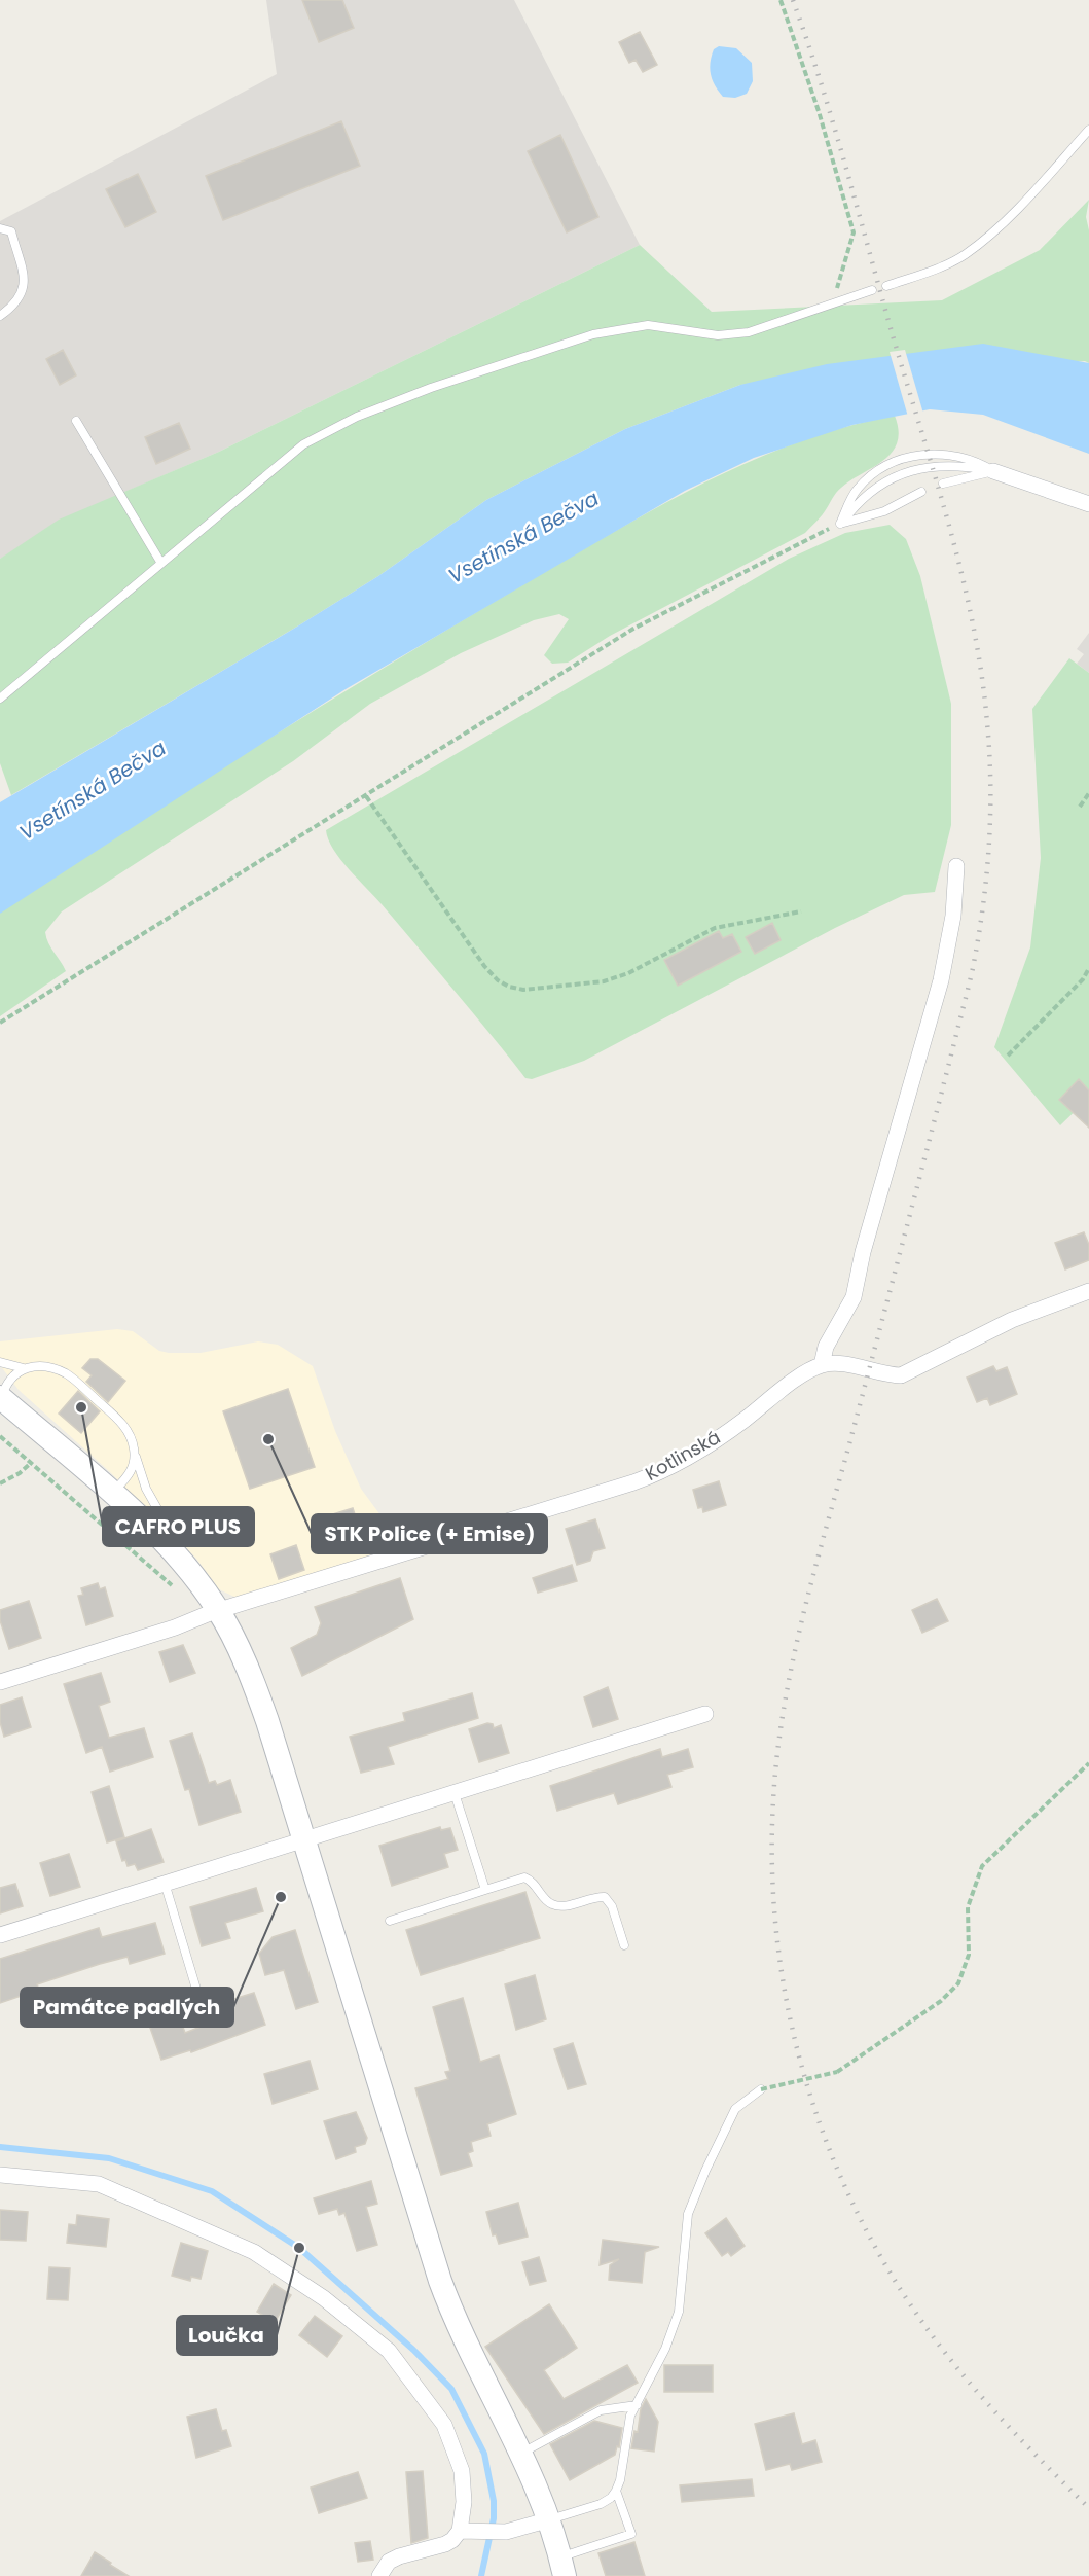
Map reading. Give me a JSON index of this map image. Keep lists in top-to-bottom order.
{
  "streets": {
    "street": ["Kotlinská"]
  },
  "water": ["Vsetínská Bečva"],
  "places": [
    "CAFRO PLUS",
    "STK Police (+ Emise)",
    "Památce padlých",
    "Loučka"
  ]
}
